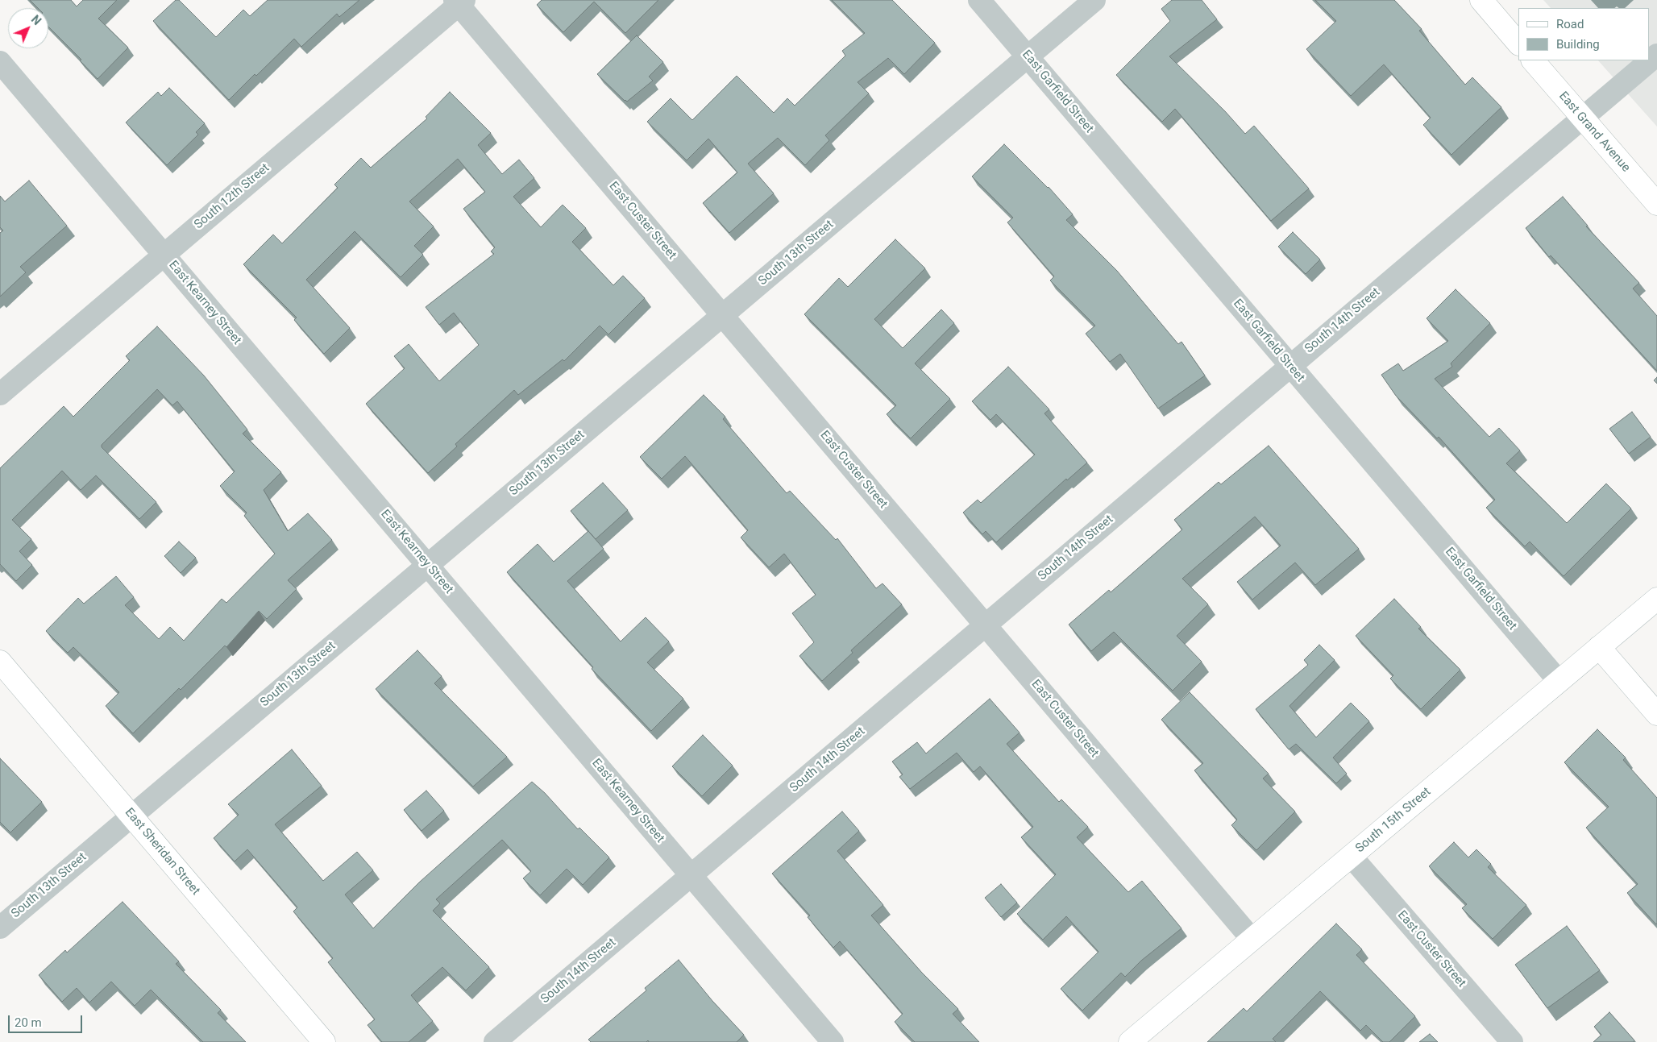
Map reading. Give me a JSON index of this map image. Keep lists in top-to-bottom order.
{
  "streets": {
    "main road": ["East Grand Avenue", "South 15th Street", "East Sheridan Street"],
    "street": [
      "East Garfield Street",
      "South 12th Street",
      "East Custer Street",
      "South 13th Street",
      "East Kearney Street",
      "South 14th Street"
    ]
  },
  "crossings": [
    ["East Garfield Street", "South 13th Street"],
    ["East Garfield Street", "South 14th Street"],
    ["East Garfield Street", "South 15th Street"],
    ["East Grand Avenue", "South 14th Street"],
    ["South 12th Street", "East Custer Street"],
    ["South 12th Street", "East Kearney Street"],
    ["East Custer Street", "South 13th Street"],
    ["East Custer Street", "South 14th Street"],
    ["East Custer Street", "South 15th Street"],
    ["South 13th Street", "East Kearney Street"],
    ["South 13th Street", "East Sheridan Street"],
    ["East Kearney Street", "South 14th Street"]
  ],
  "legend": ["Road", "Building"],
  "scale_bar": "20 m",
  "north": "top right"
}
